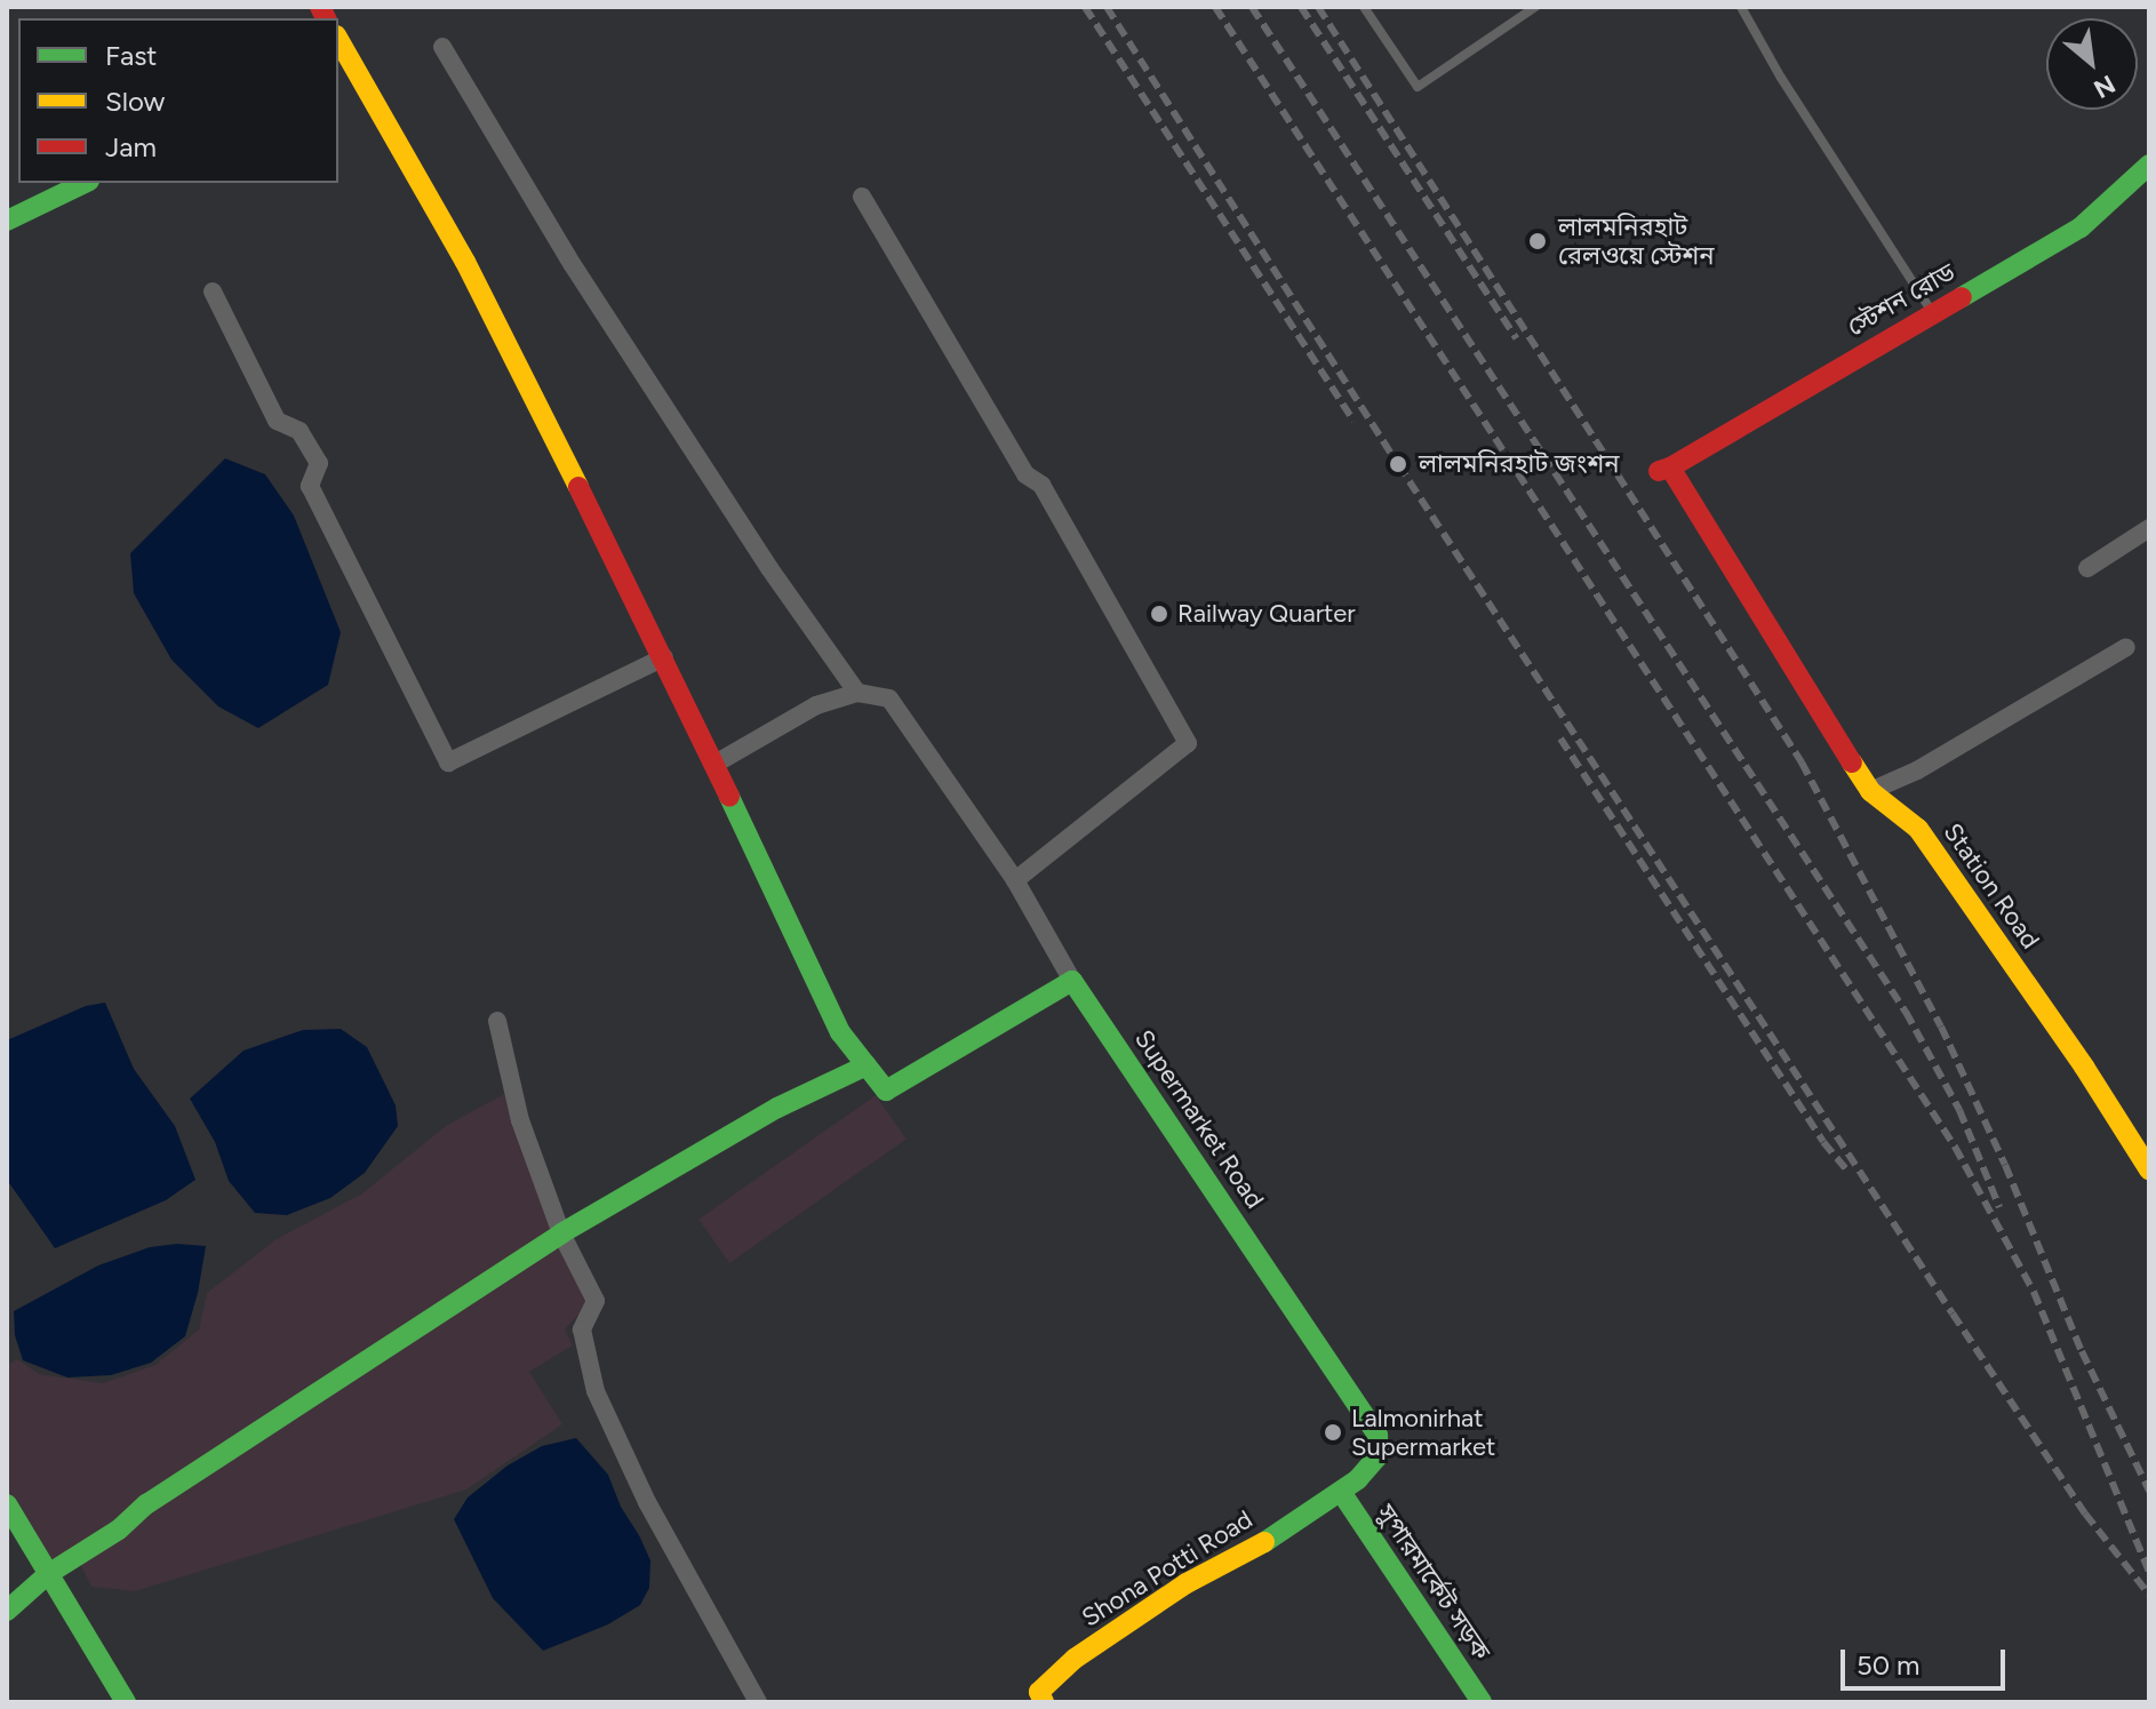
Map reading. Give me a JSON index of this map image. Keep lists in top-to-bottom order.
{
  "streets": {
    "main road": [
      "স্টেশন রোড",
      "Station Road",
      "Supermarket Road",
      "Shona Potti Road",
      "সুপারমার্কেট সড়ক"
    ]
  },
  "crossings": [
    ["স্টেশন রোড", "Station Road"],
    ["Supermarket Road", "Shona Potti Road"],
    ["Supermarket Road", "সুপারমার্কেট সড়ক"],
    ["Shona Potti Road", "সুপারমার্কেট সড়ক"]
  ],
  "places": [
    "লালমনিরহাট রেলওয়ে স্টেশন",
    "লালমনিরহাট জংশন",
    "Railway Quarter",
    "Lalmonirhat Supermarket"
  ],
  "legend": ["Fast", "Slow", "Jam"],
  "scale_bar": "50 m",
  "north": "bottom right"
}
